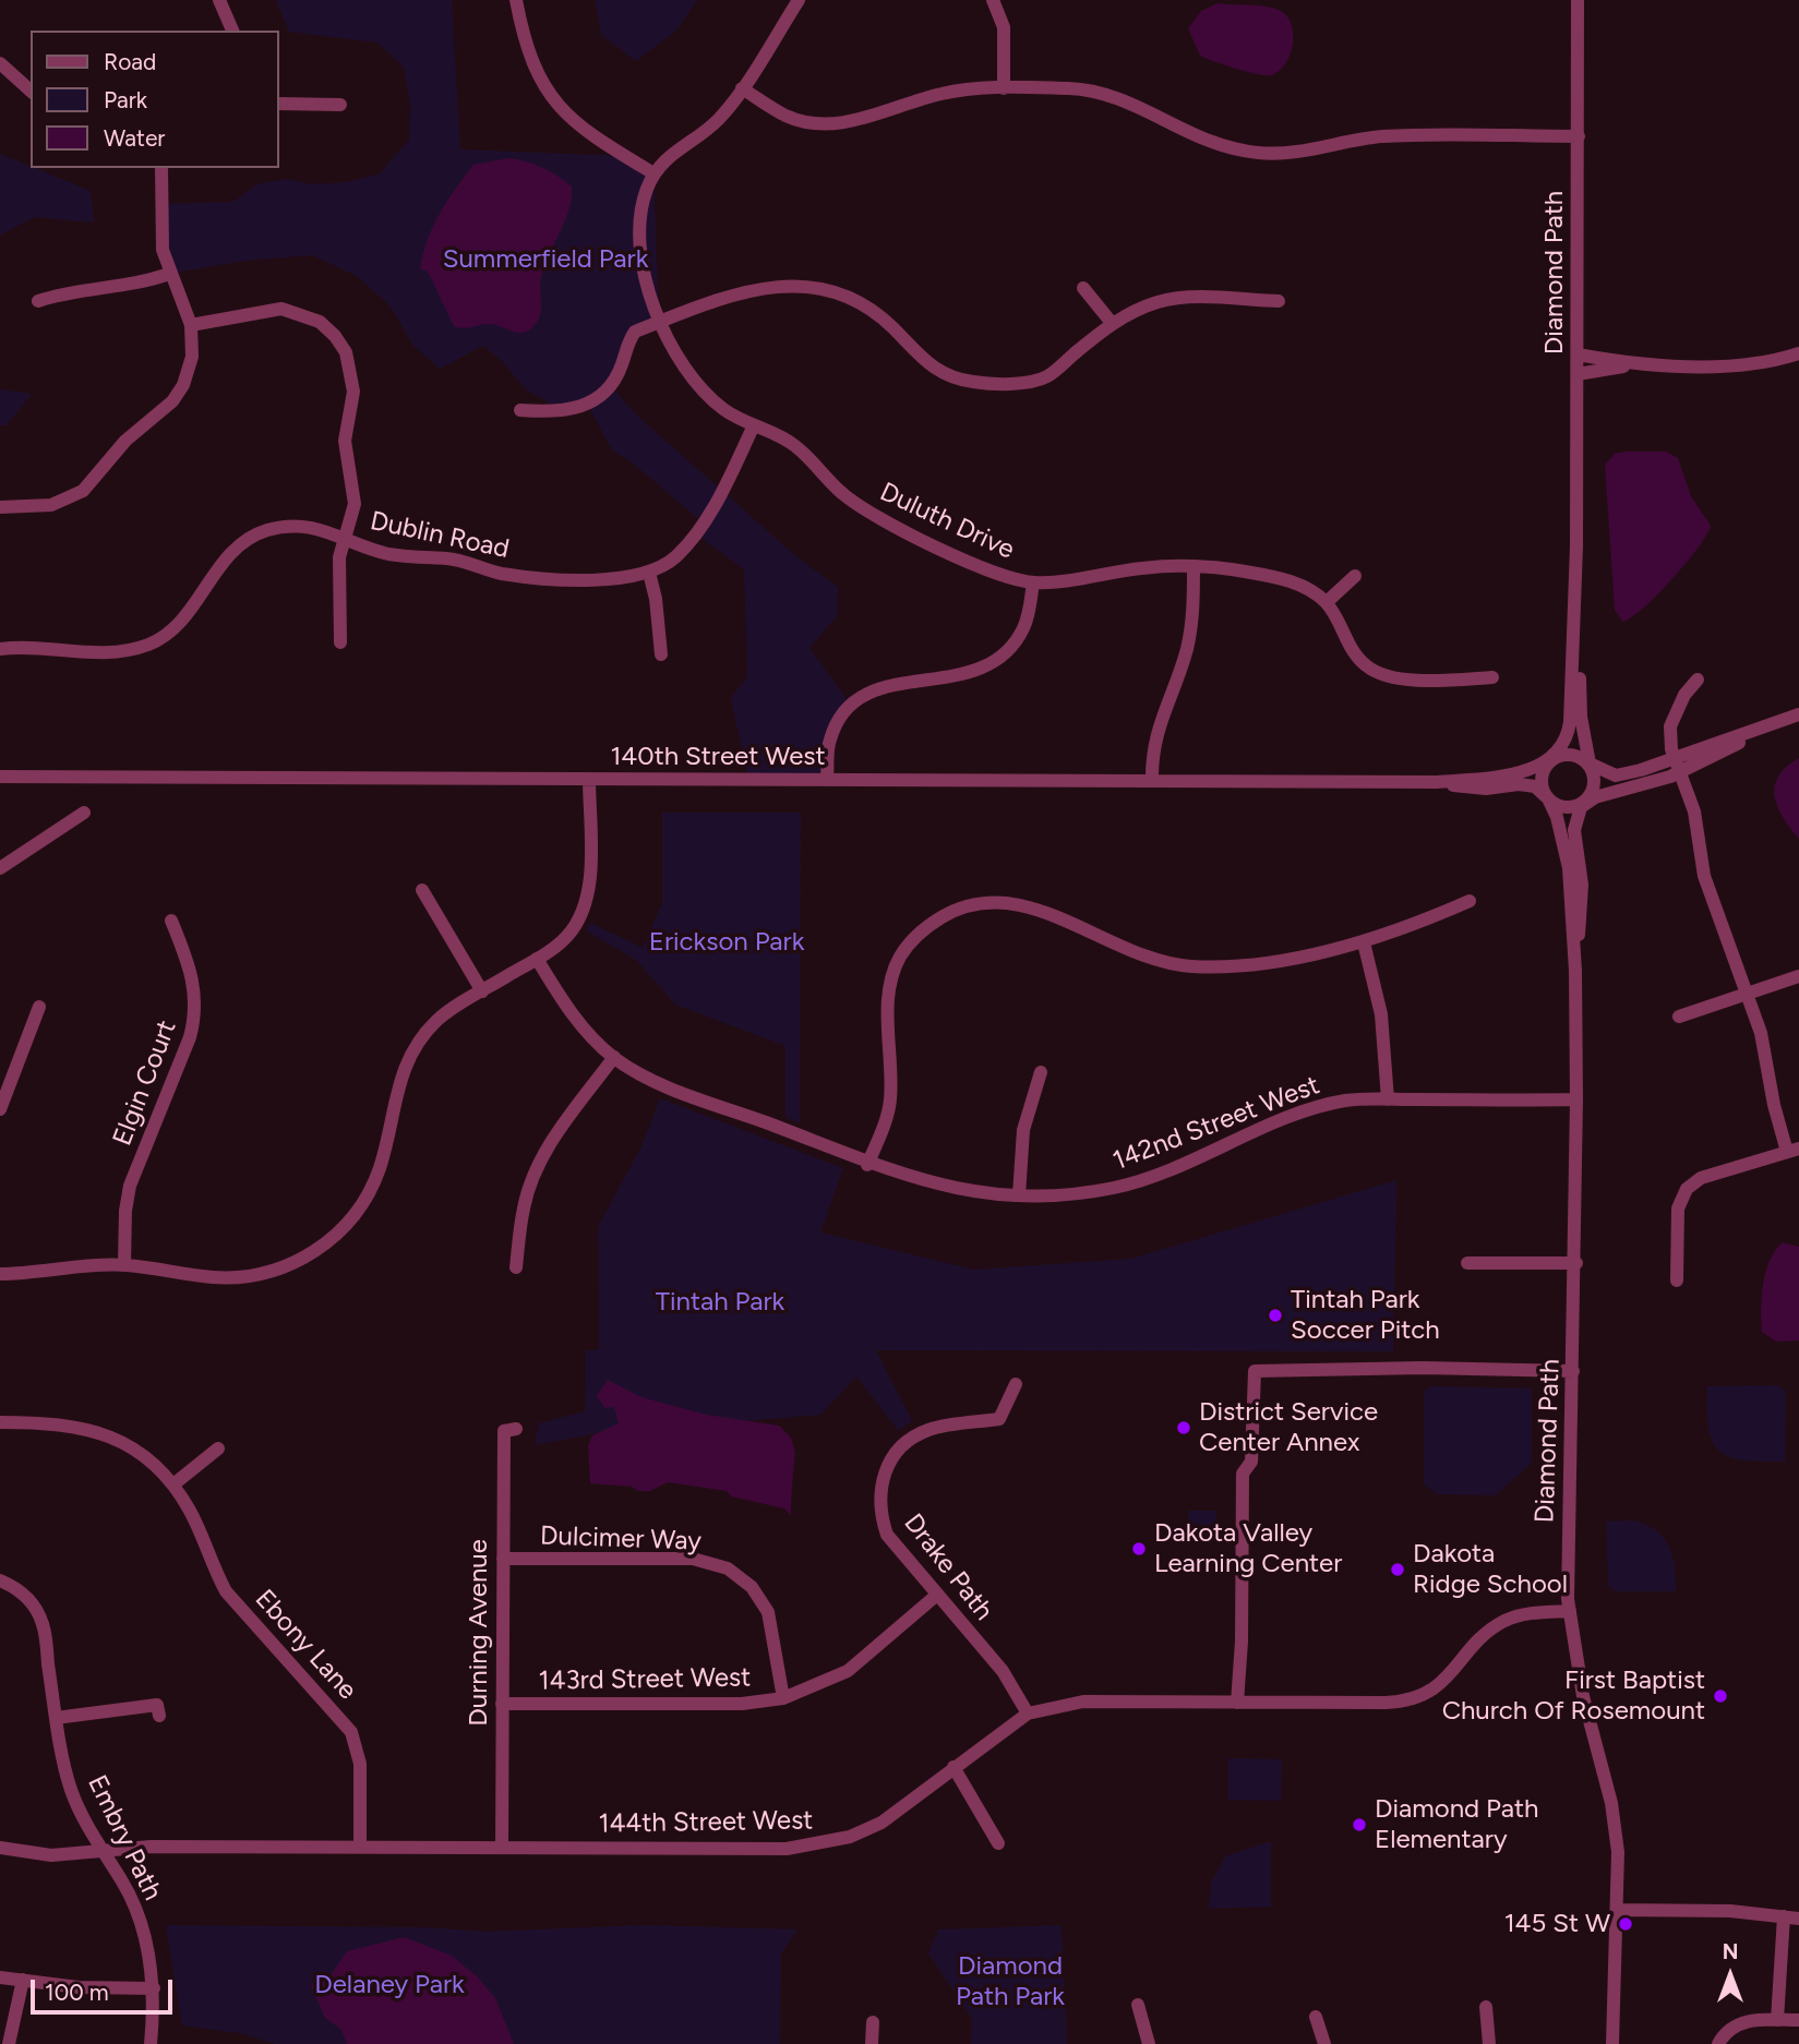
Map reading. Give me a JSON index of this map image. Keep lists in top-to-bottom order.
{
  "streets": {
    "street": [
      "Diamond Path",
      "Duluth Drive",
      "Dublin Road",
      "140th Street West",
      "Elgin Court",
      "142nd Street West",
      "Dulcimer Way",
      "Drake Path",
      "Durning Avenue",
      "Ebony Lane",
      "143rd Street West",
      "144th Street West",
      "Embry Path"
    ]
  },
  "crossings": [
    ["Diamond Path", "140th Street West"],
    ["Diamond Path", "142nd Street West"],
    ["Diamond Path", "144th Street West"],
    ["Duluth Drive", "Dublin Road"],
    ["Dulcimer Way", "Durning Avenue"],
    ["Dulcimer Way", "143rd Street West"],
    ["Drake Path", "143rd Street West"],
    ["Drake Path", "144th Street West"],
    ["Durning Avenue", "143rd Street West"],
    ["Durning Avenue", "144th Street West"],
    ["Ebony Lane", "144th Street West"],
    ["144th Street West", "Embry Path"]
  ],
  "parks": [
    "Summerfield Park",
    "Erickson Park",
    "Tintah Park",
    "Diamond Path Park",
    "Delaney Park"
  ],
  "places": [
    "Tintah Park Soccer Pitch",
    "District Service Center Annex",
    "Dakota Valley Learning Center",
    "Dakota Ridge School",
    "First Baptist Church Of Rosemount",
    "Diamond Path Elementary",
    "145 St W"
  ],
  "legend": ["Road", "Park", "Water"],
  "scale_bar": "100 m",
  "north": "top"
}
